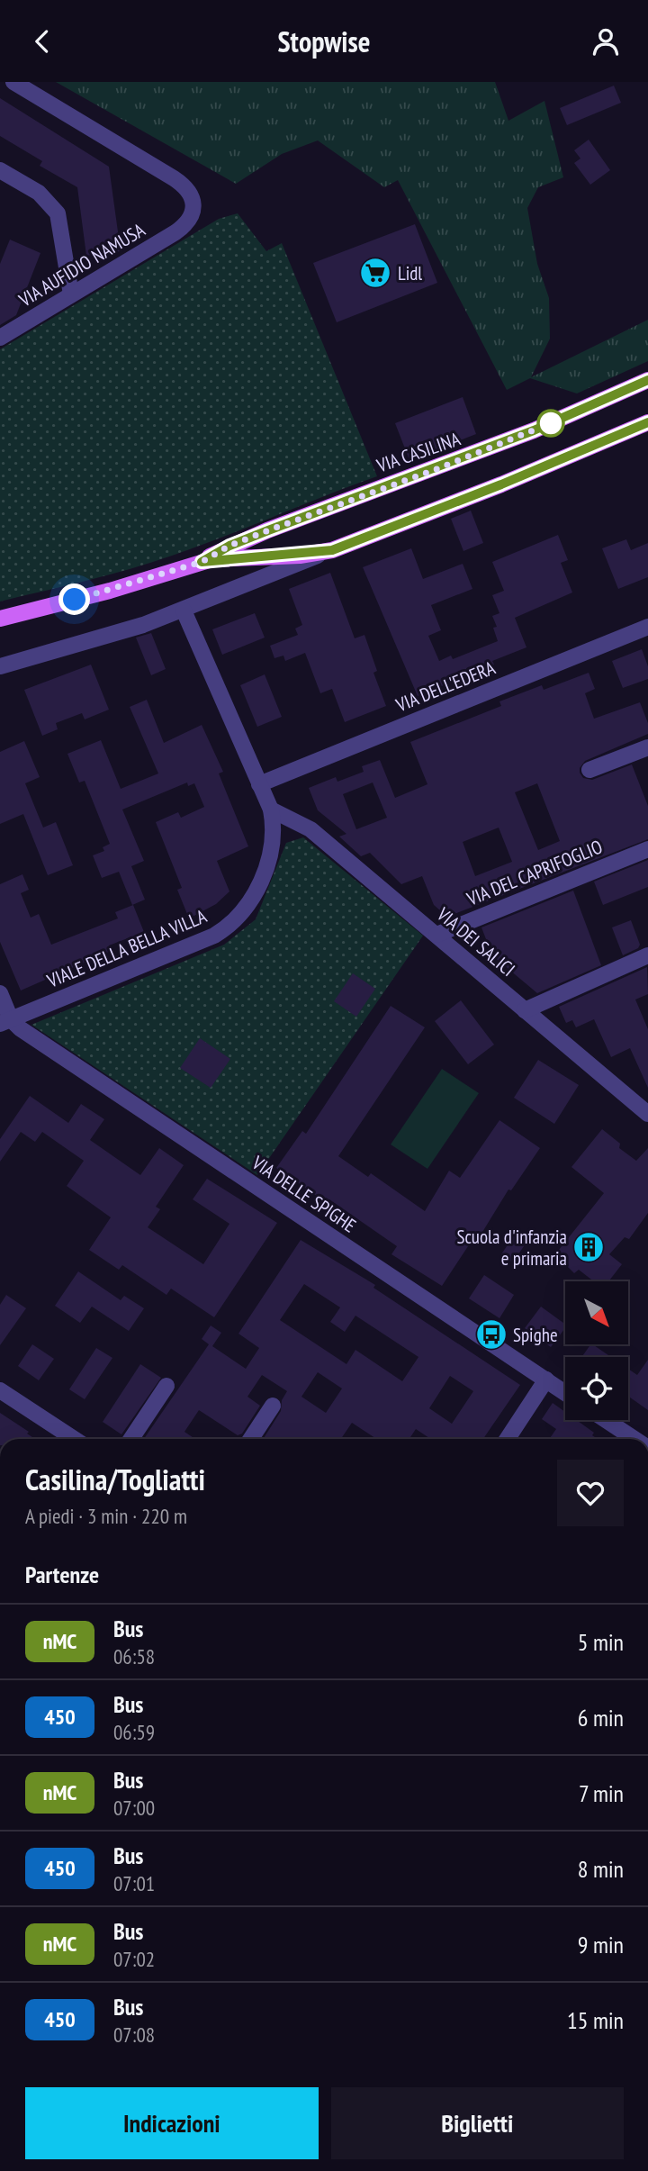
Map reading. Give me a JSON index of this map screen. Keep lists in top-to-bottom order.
{
  "streets": {
    "main road": ["VIA CASILINA"],
    "street": [
      "VIA AUFIDIO NAMUSA",
      "VIA DELL'EDERA",
      "VIA DEL CAPRIFOGLIO",
      "VIA DEI SALICI",
      "VIALE DELLA BELLA VILLA",
      "VIA DELLE SPIGHE"
    ]
  },
  "crossings": [
    ["VIA DELL'EDERA", "VIALE DELLA BELLA VILLA"],
    ["VIA DEL CAPRIFOGLIO", "VIA DEI SALICI"],
    ["VIA DEI SALICI", "VIALE DELLA BELLA VILLA"],
    ["VIALE DELLA BELLA VILLA", "VIA DELLE SPIGHE"]
  ],
  "places": {
    "supermarket": ["Lidl"],
    "building": ["Scuola d'infanzia e primaria"],
    "bus stop": ["Spighe"]
  },
  "lines": ["bus line nMC"],
  "north": "bottom right",
  "page": {
    "header": "Stopwise",
    "heading": [
      ["Casilina/Togliatti", "A piedi · 3 min · 220 m"],
      "Partenze"
    ],
    "list": [
      {
        "mark": "nMC",
        "name": "Bus",
        "note": "06:58",
        "value": "5 min"
      },
      {
        "mark": "450",
        "name": "Bus",
        "note": "06:59",
        "value": "6 min"
      },
      {
        "mark": "nMC",
        "name": "Bus",
        "note": "07:00",
        "value": "7 min"
      },
      {
        "mark": "450",
        "name": "Bus",
        "note": "07:01",
        "value": "8 min"
      },
      {
        "mark": "nMC",
        "name": "Bus",
        "note": "07:02",
        "value": "9 min"
      },
      {
        "mark": "450",
        "name": "Bus",
        "note": "07:08",
        "value": "15 min"
      }
    ],
    "buttons": ["Indicazioni", "Biglietti"]
  }
}
